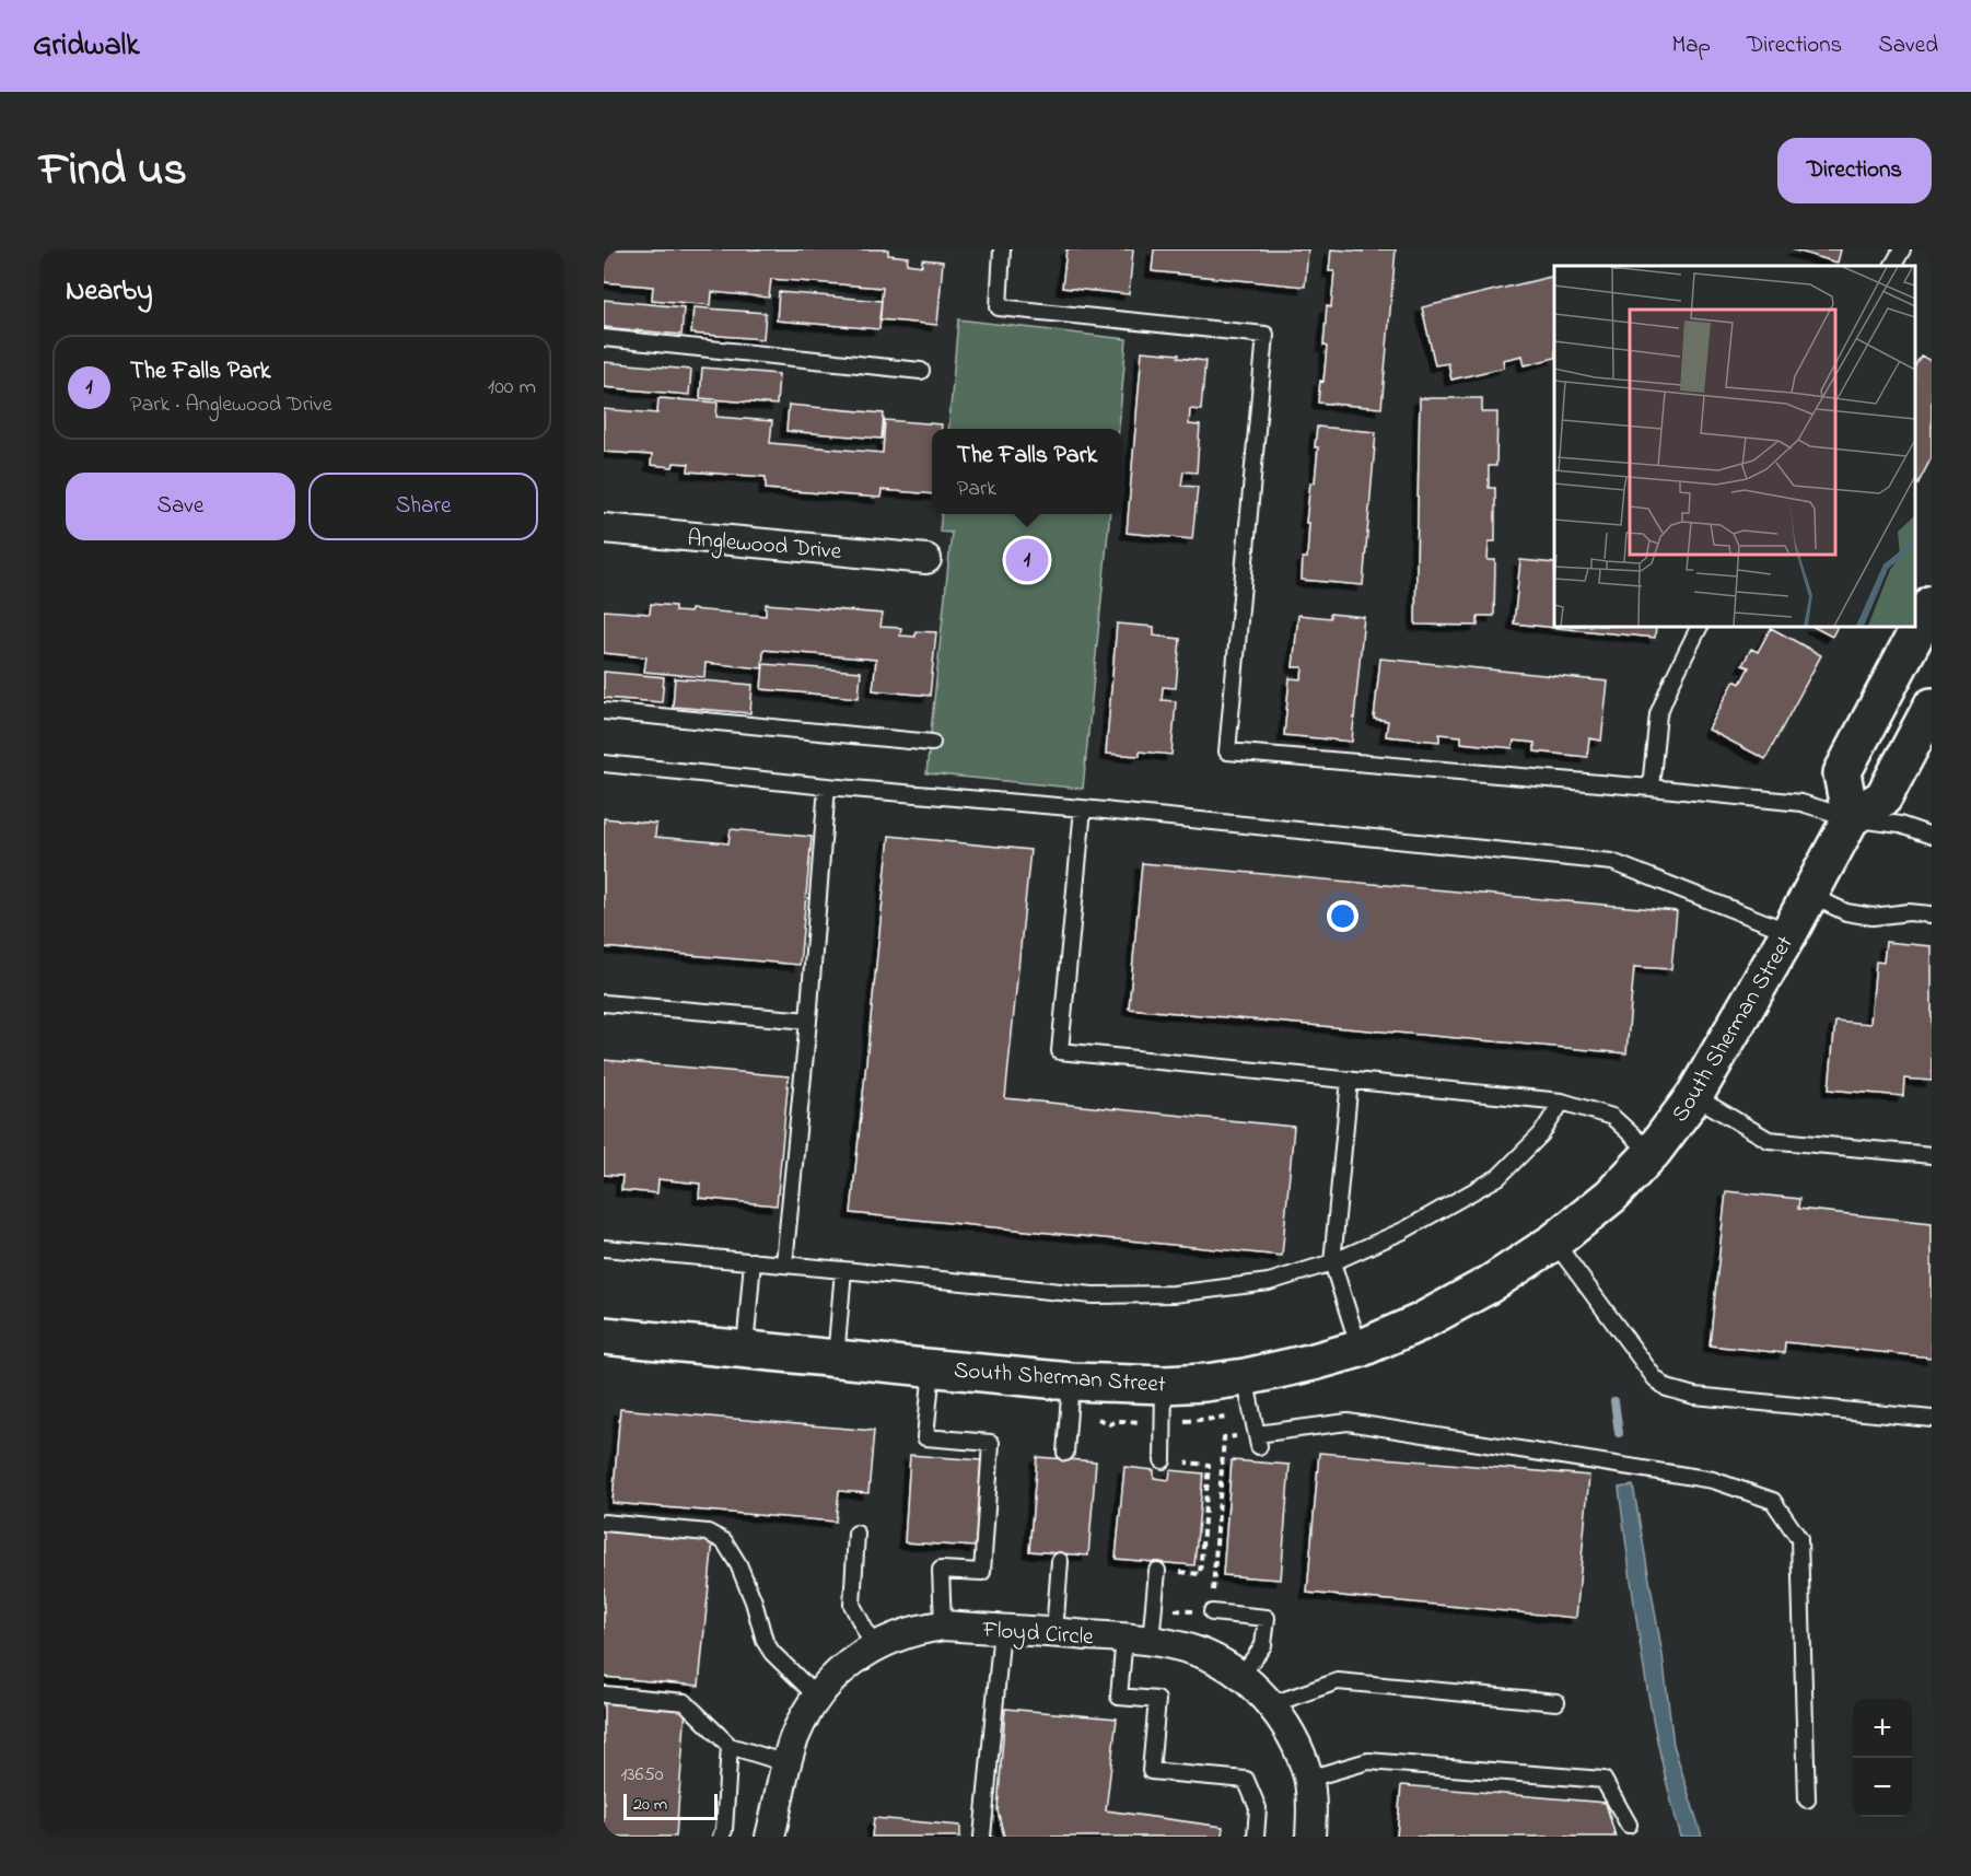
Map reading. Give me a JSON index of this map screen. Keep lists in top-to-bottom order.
{
  "streets": {
    "street": ["Anglewood Drive", "South Sherman Street", "Floyd Circle"]
  },
  "house_numbers": ["13650"],
  "scale_bar": "20 m",
  "page": {
    "header": "Gridwalk",
    "nav": ["Map", "Directions", "Saved"],
    "title": "Find us",
    "buttons": [
      "Directions",
      ["Save", "Share"]
    ],
    "heading": "Nearby",
    "list": [
      {
        "mark": "1",
        "name": "The Falls Park",
        "note": "Park · Anglewood Drive",
        "value": "100 m"
      }
    ],
    "popup": ["The Falls Park", "Park"],
    "pins": "1",
    "map_buttons": ["+", "−"],
    "scale": "20 m"
  }
}
